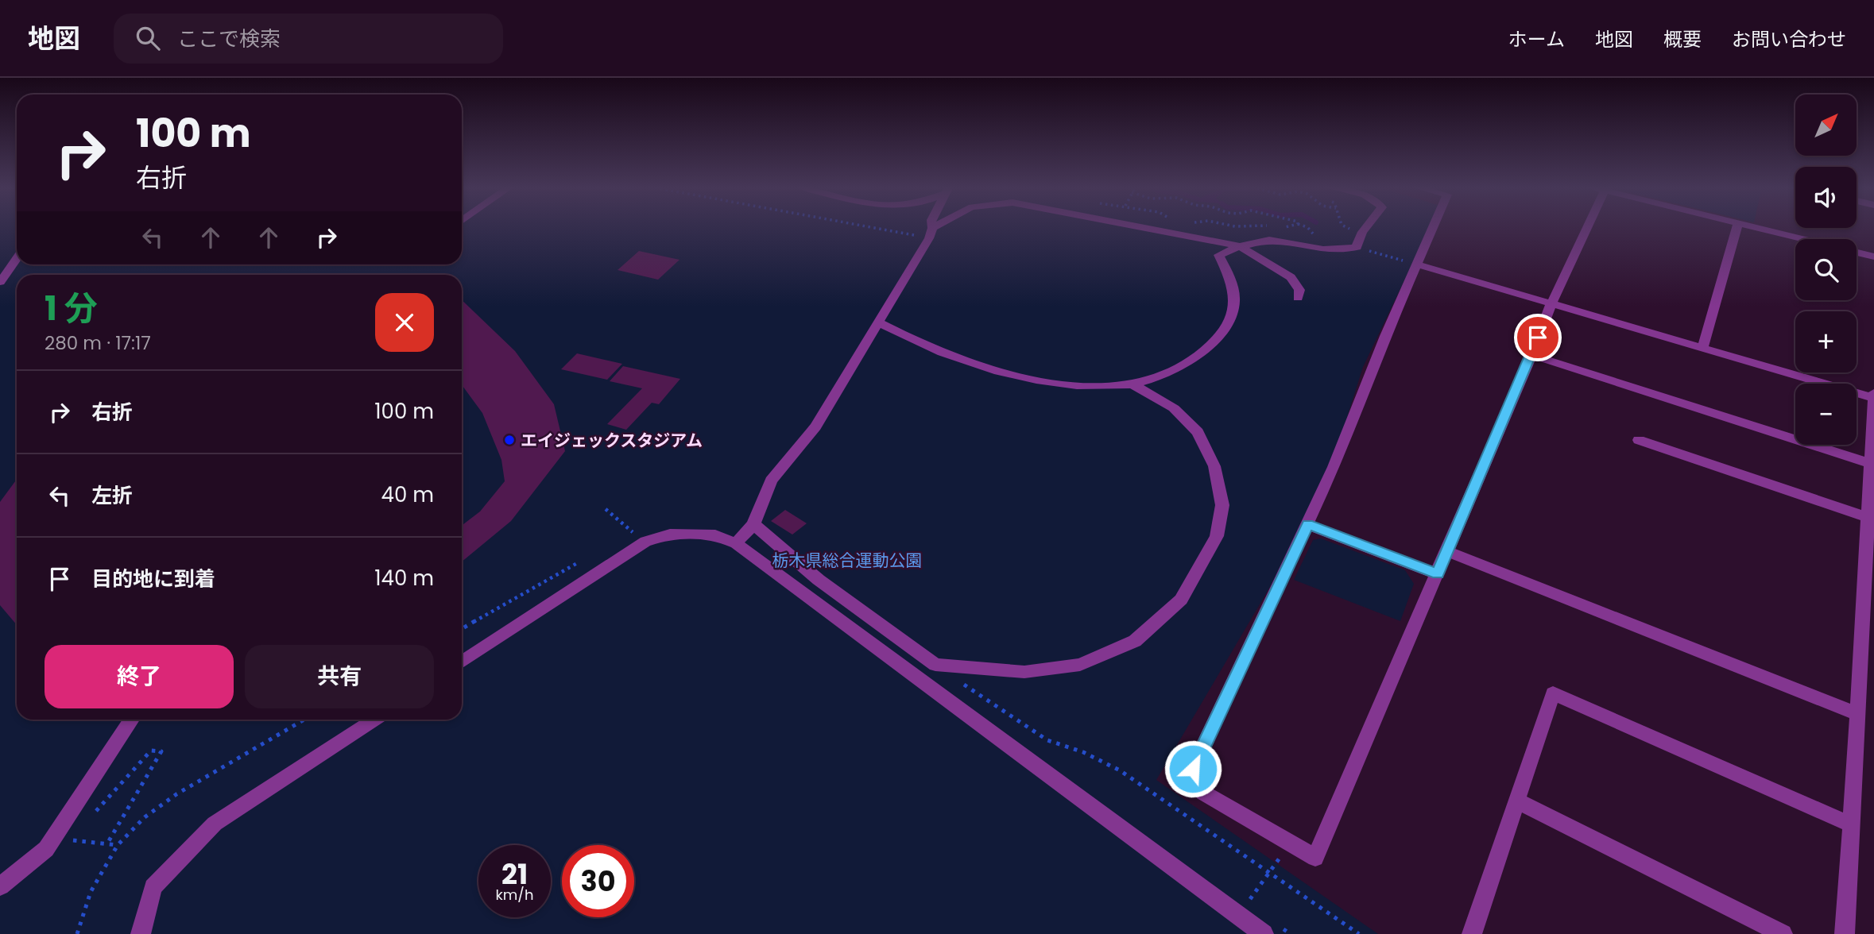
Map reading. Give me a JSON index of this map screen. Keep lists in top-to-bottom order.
{
  "parks": ["栃木県総合運動公園"],
  "places": ["エイジェックスタジアム"],
  "north": "top right",
  "page": {
    "header": "地図",
    "search": "ここで検索",
    "nav": [
      "ホーム",
      "地図",
      "概要",
      "お問い合わせ"
    ],
    "map_buttons": ["+", "−"],
    "turn": ["100 m", "右折"],
    "heading": ["1 分", "280 m · 17:17"],
    "list": [
      {
        "name": "右折",
        "value": "100 m"
      },
      {
        "name": "左折",
        "value": "40 m"
      },
      {
        "name": "目的地に到着",
        "value": "140 m"
      }
    ],
    "buttons": ["終了", "共有"],
    "speed": "21 km/h",
    "limit": "30"
  }
}
